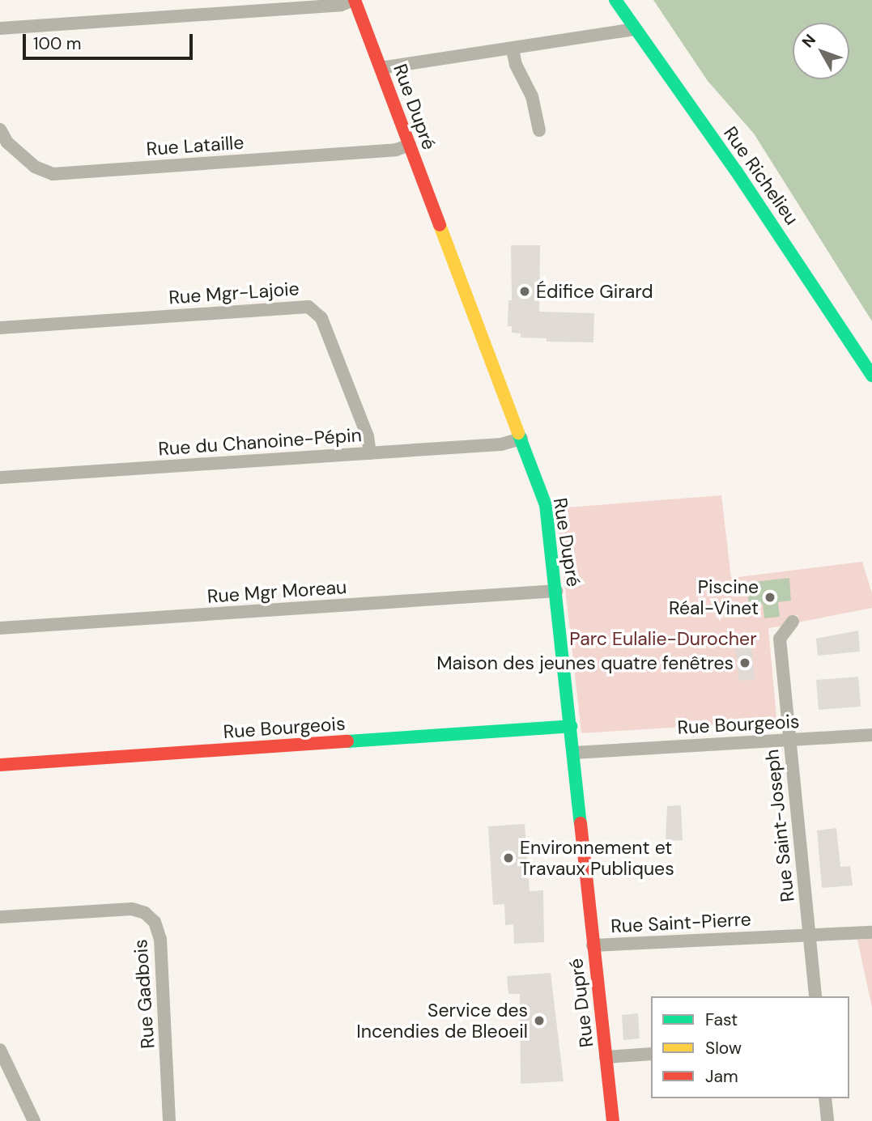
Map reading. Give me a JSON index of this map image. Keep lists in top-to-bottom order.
{
  "streets": {
    "street": [
      "Rue Dupré",
      "Rue Lataille",
      "Rue Richelieu",
      "Rue Mgr-Lajoie",
      "Rue du Chanoine-Pépin",
      "Rue Mgr Moreau",
      "Rue Bourgeois",
      "Rue Saint-Joseph",
      "Rue Saint-Pierre",
      "Rue Gadbois"
    ]
  },
  "crossings": [
    ["Rue Dupré", "Rue Lataille"],
    ["Rue Dupré", "Rue du Chanoine-Pépin"],
    ["Rue Dupré", "Rue Mgr Moreau"],
    ["Rue Dupré", "Rue Bourgeois"],
    ["Rue Dupré", "Rue Saint-Pierre"],
    ["Rue Mgr-Lajoie", "Rue du Chanoine-Pépin"],
    ["Rue Bourgeois", "Rue Saint-Joseph"],
    ["Rue Saint-Joseph", "Rue Saint-Pierre"]
  ],
  "parks": ["Parc Eulalie-Durocher"],
  "places": [
    "Édifice Girard",
    "Piscine Réal-Vinet",
    "Maison des jeunes quatre fenêtres",
    "Environnement et Travaux Publiques",
    "Service des Incendies de Bleoeil"
  ],
  "legend": ["Fast", "Slow", "Jam"],
  "scale_bar": "100 m",
  "north": "top left"
}
